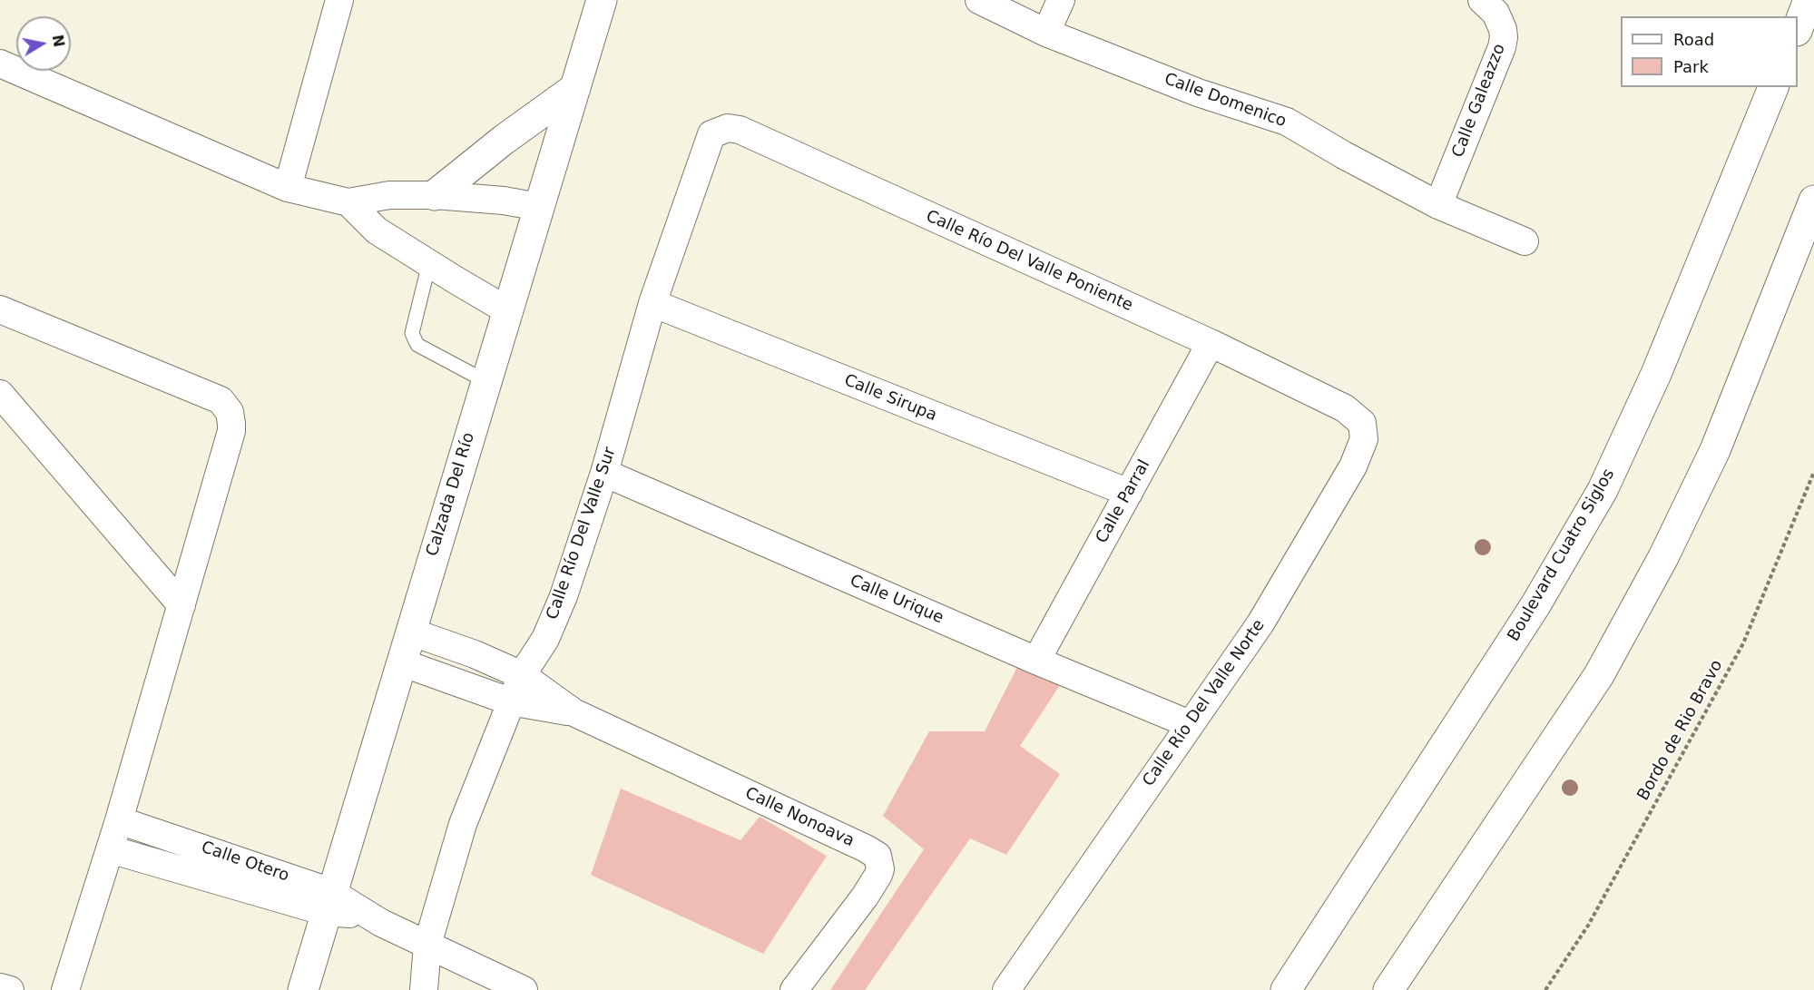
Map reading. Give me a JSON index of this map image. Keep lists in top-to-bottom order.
{
  "streets": {
    "main road": ["Calzada Del Río", "Boulevard Cuatro Siglos"],
    "street": [
      "Calle Domenico",
      "Calle Galeazzo",
      "Calle Río Del Valle Poniente",
      "Calle Sirupa",
      "Calle Parral",
      "Calle Río Del Valle Sur",
      "Calle Urique",
      "Calle Río Del Valle Norte",
      "Calle Nonoava",
      "Calle Otero"
    ],
    "path": ["Bordo de Rio Bravo"]
  },
  "crossings": [
    ["Calle Domenico", "Calle Galeazzo"],
    ["Calle Río Del Valle Poniente", "Calle Parral"],
    ["Calle Río Del Valle Poniente", "Calle Río Del Valle Sur"],
    ["Calle Río Del Valle Poniente", "Calle Río Del Valle Norte"],
    ["Calle Sirupa", "Calle Parral"],
    ["Calle Sirupa", "Calle Río Del Valle Sur"],
    ["Calzada Del Río", "Calle Nonoava"],
    ["Calzada Del Río", "Calle Otero"],
    ["Calle Parral", "Calle Urique"],
    ["Calle Río Del Valle Sur", "Calle Urique"],
    ["Calle Río Del Valle Sur", "Calle Nonoava"],
    ["Calle Río Del Valle Sur", "Calle Otero"],
    ["Calle Urique", "Calle Río Del Valle Norte"]
  ],
  "legend": ["Road", "Park"],
  "north": "right"
}
